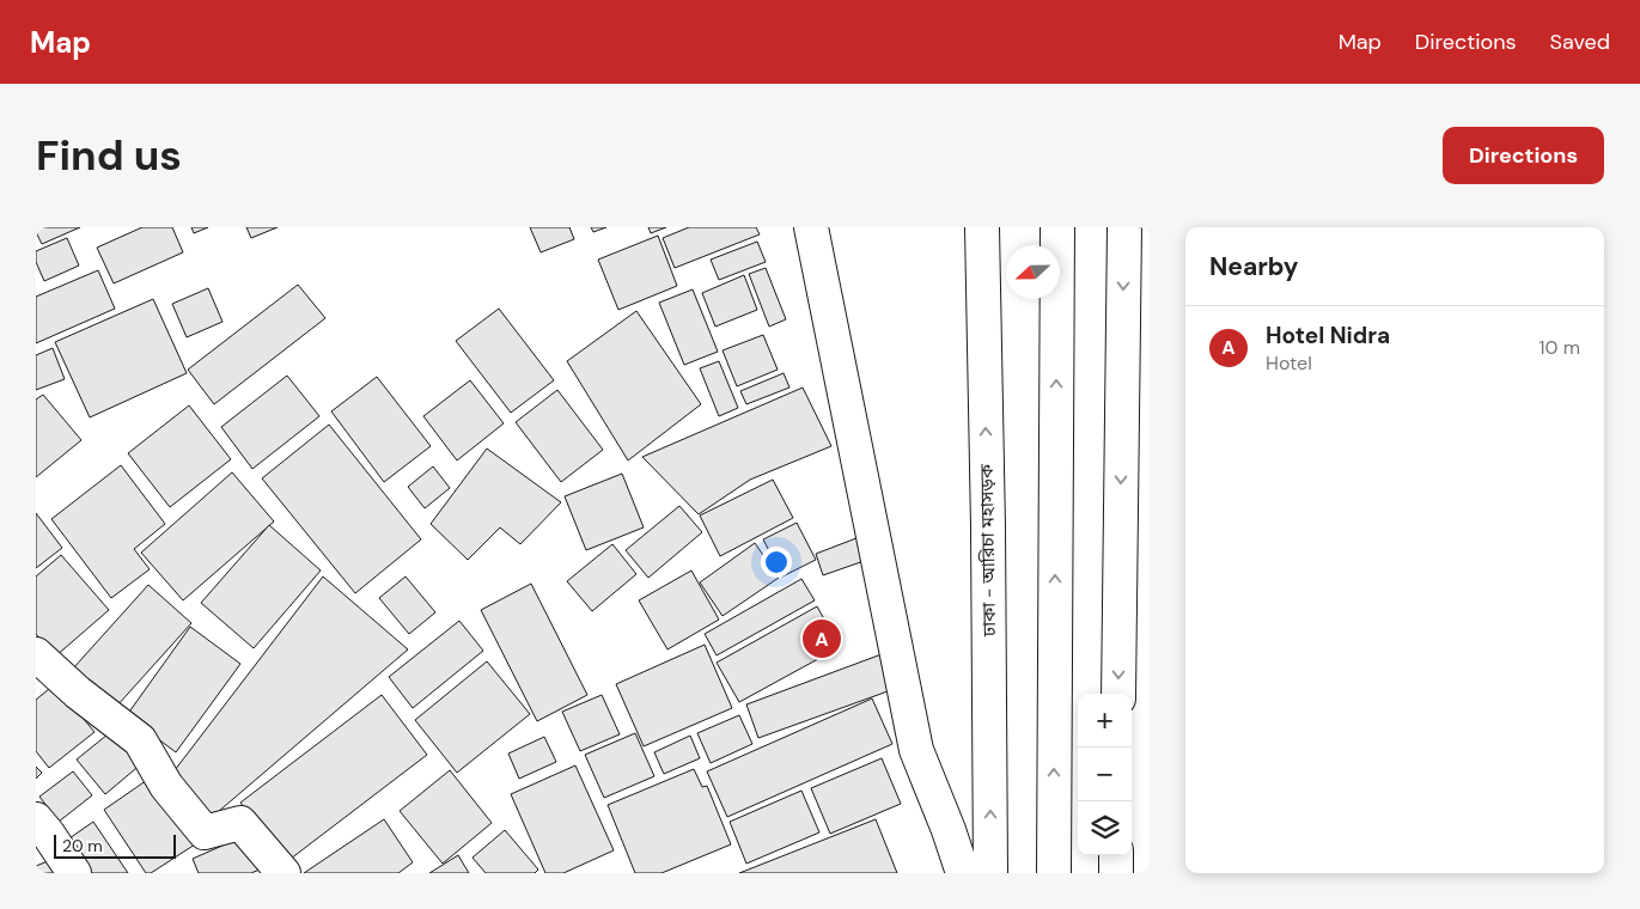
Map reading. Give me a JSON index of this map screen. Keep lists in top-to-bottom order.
{
  "streets": {
    "main road": ["ঢাকা - আরিচা মহাসড়ক"]
  },
  "scale_bar": "20 m",
  "north": "left",
  "page": {
    "header": "Map",
    "nav": ["Map", "Directions", "Saved"],
    "buttons": "Directions",
    "title": "Find us",
    "heading": "Nearby",
    "list": [
      {
        "mark": "A",
        "name": "Hotel Nidra",
        "note": "Hotel",
        "value": "10 m"
      }
    ],
    "pins": "A",
    "map_buttons": ["+", "−"],
    "scale": "20 m"
  }
}
